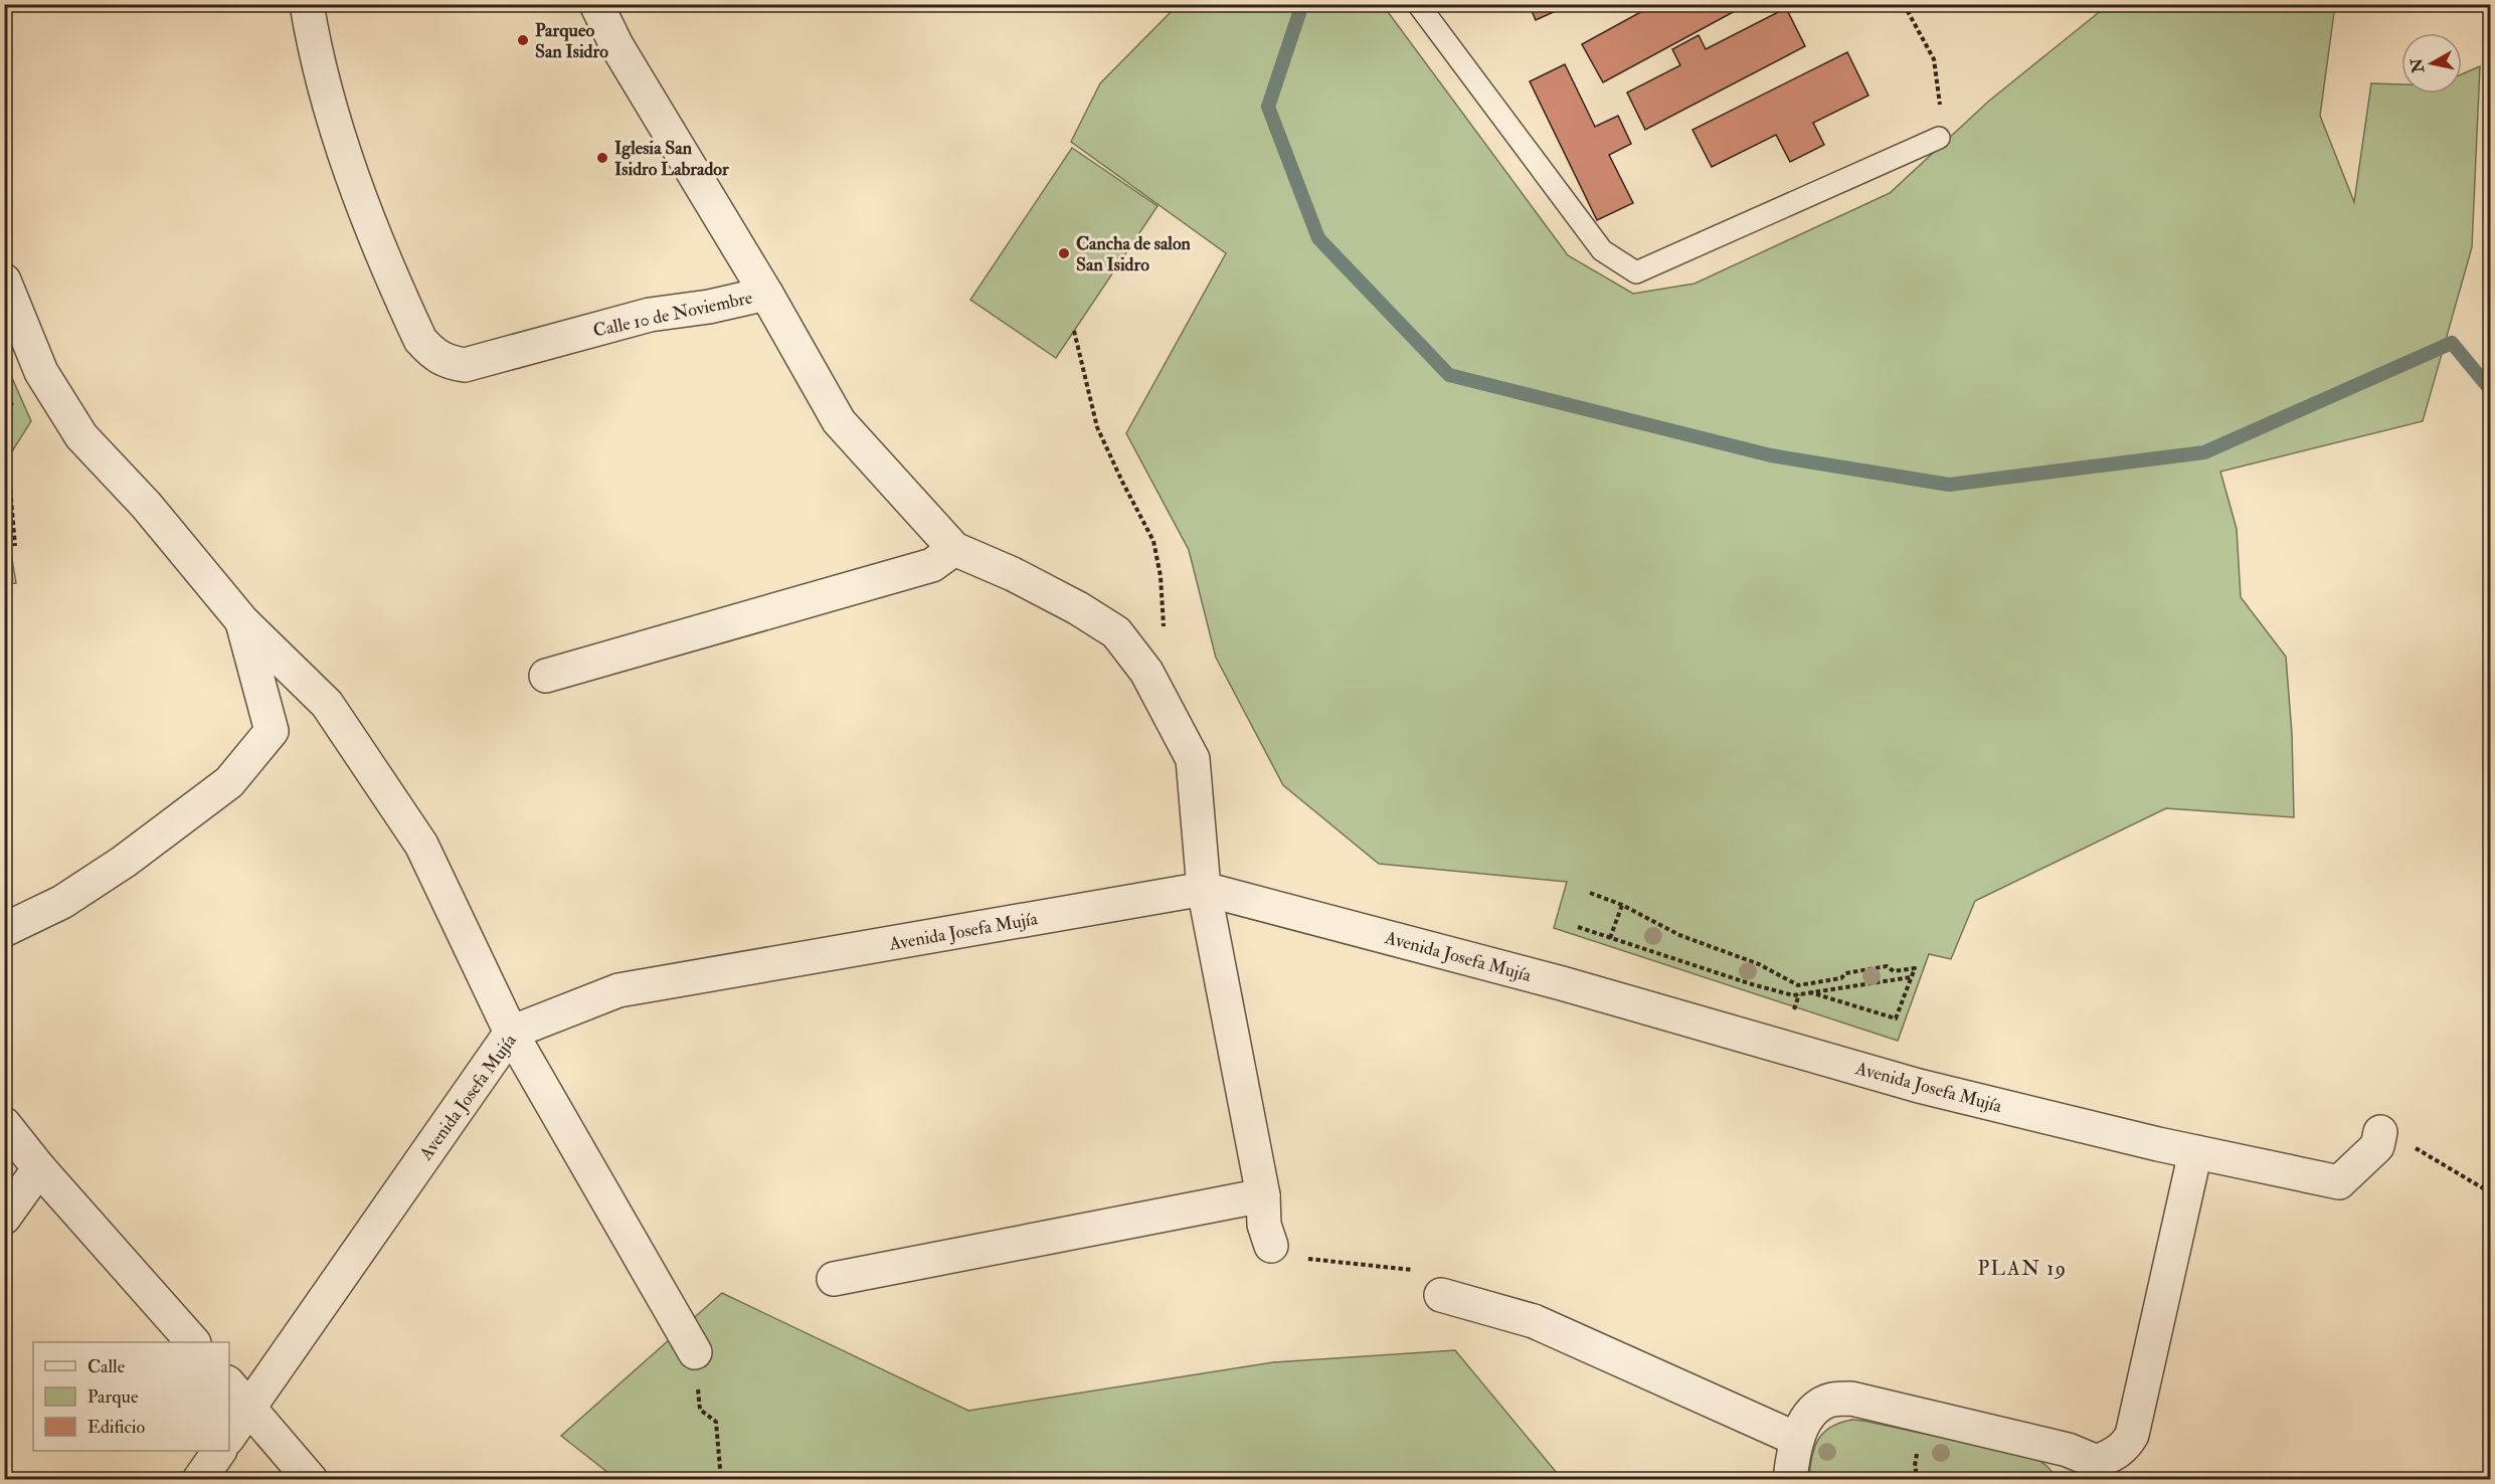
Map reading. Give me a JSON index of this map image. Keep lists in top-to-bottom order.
{
  "streets": {
    "street": ["Calle 10 de Noviembre", "Avenida Josefa Mujía"]
  },
  "crossings": [
    ["Calle 10 de Noviembre", "Avenida Josefa Mujía"]
  ],
  "districts": ["PLAN 19"],
  "places": ["Parqueo San Isidro", "Iglesia San Isidro Labrador", "Cancha de salon San Isidro"],
  "legend": ["Calle", "Parque", "Edificio"],
  "north": "left"
}
